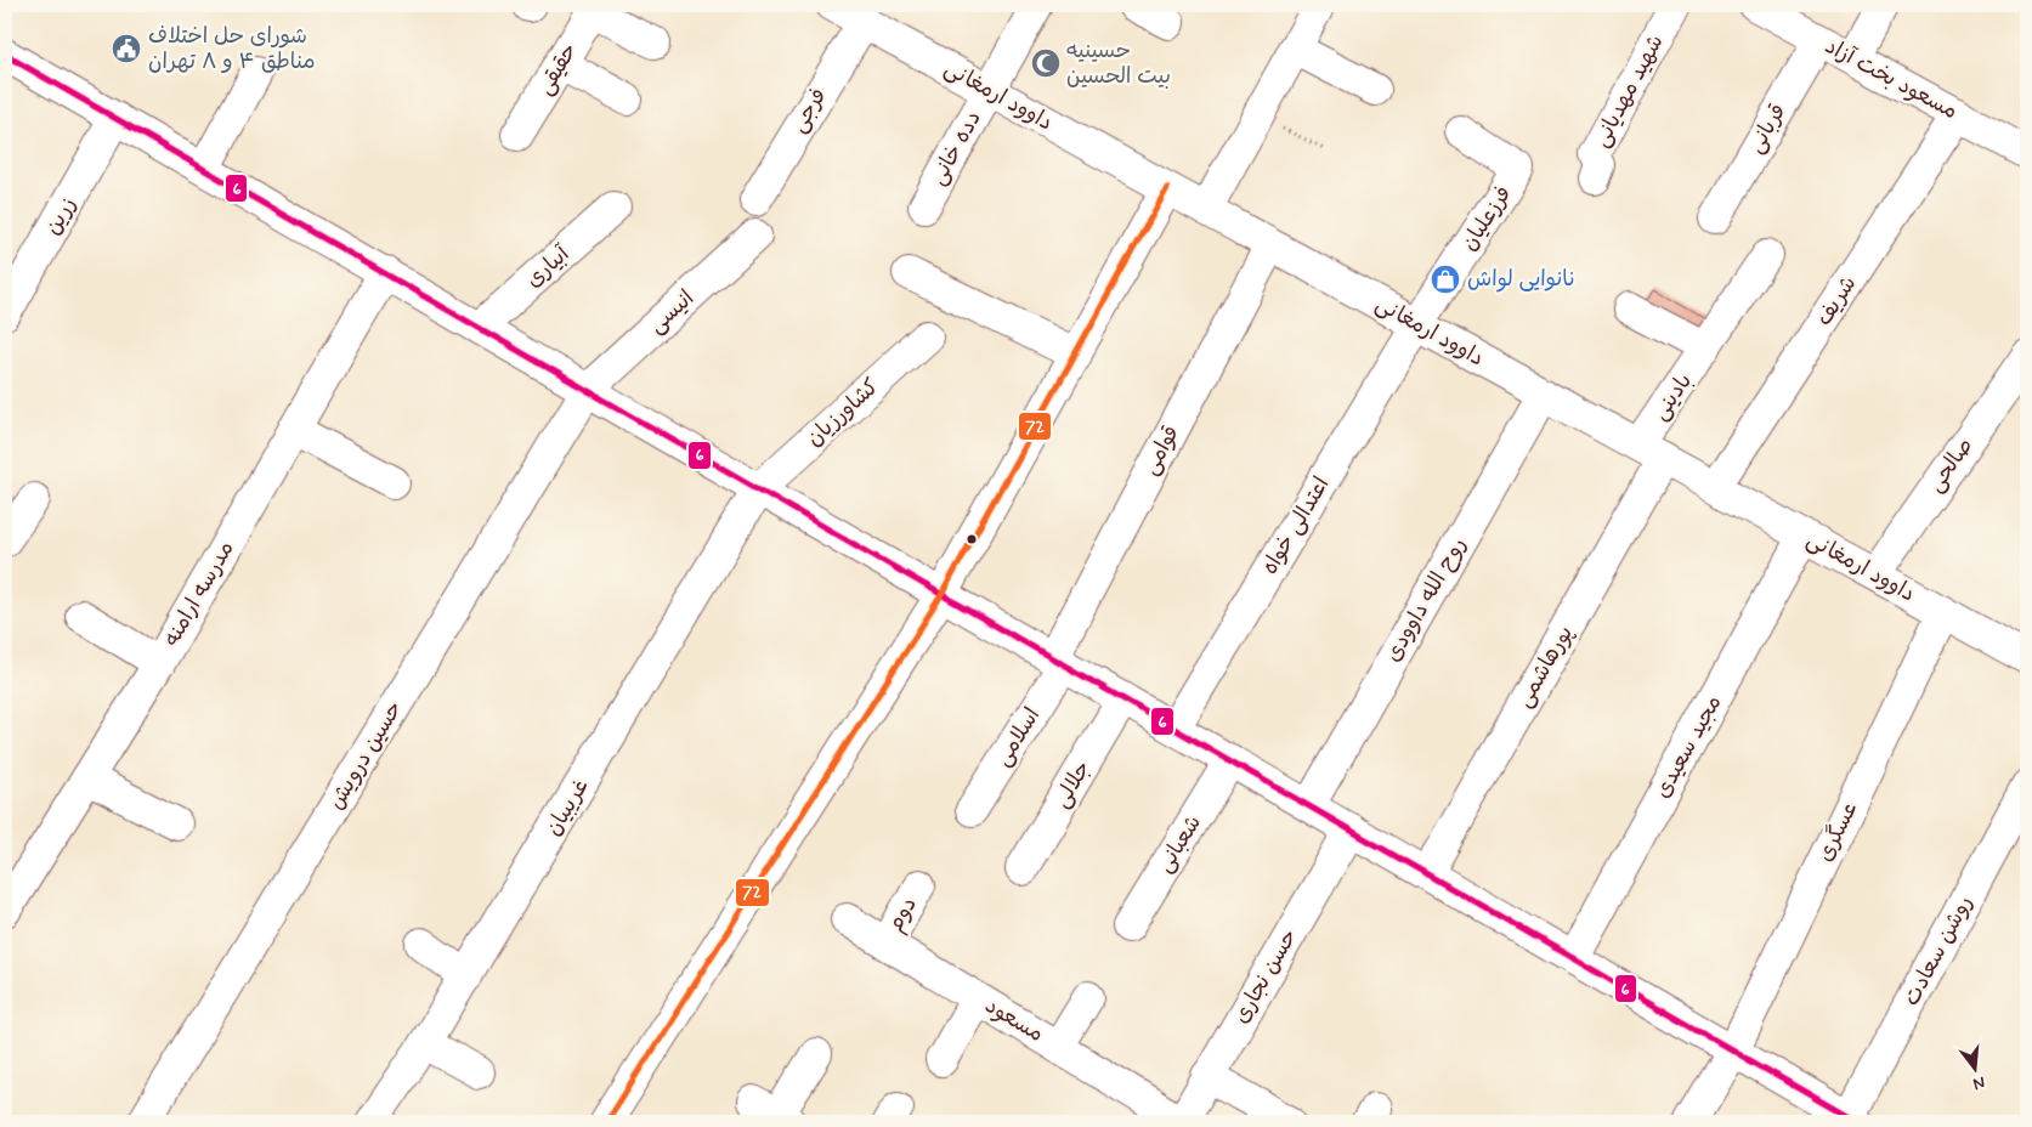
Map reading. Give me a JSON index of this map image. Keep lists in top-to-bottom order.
{
  "streets": {
    "street": [
      "حقیقی",
      "مسعود بخت آزاد",
      "شهید مهدیانی",
      "داوود ارمغانی",
      "فرجی",
      "قربانی",
      "دده خانی",
      "زرین",
      "فرزعلیان",
      "آبیاری",
      "شریف",
      "انیسی",
      "بادینی",
      "کشاورزیان",
      "قوامی",
      "صالحی",
      "اعتدالی خواه",
      "مدرسه ارامنه",
      "روح الله داوودی",
      "پورهاشمی",
      "اسلامی",
      "مجید سعیدی",
      "حسین درویش",
      "جلالی",
      "غریبیان",
      "عسگری",
      "شعبانی",
      "دوم",
      "روشن سعادت",
      "حسن نجاری",
      "مسعود"
    ]
  },
  "crossings": [
    ["مسعود بخت آزاد", "قربانی"],
    ["مسعود بخت آزاد", "شریف"],
    ["داوود ارمغانی", "فرجی"],
    ["داوود ارمغانی", "دده خانی"],
    ["داوود ارمغانی", "فرزعلیان"],
    ["داوود ارمغانی", "شریف"],
    ["داوود ارمغانی", "بادینی"],
    ["داوود ارمغانی", "قوامی"],
    ["داوود ارمغانی", "صالحی"],
    ["داوود ارمغانی", "اعتدالی خواه"],
    ["داوود ارمغانی", "روح الله داوودی"],
    ["داوود ارمغانی", "پورهاشمی"],
    ["داوود ارمغانی", "مجید سعیدی"],
    ["داوود ارمغانی", "عسگری"],
    ["فرزعلیان", "اعتدالی خواه"],
    ["انیسی", "حسین درویش"],
    ["بادینی", "پورهاشمی"],
    ["کشاورزیان", "غریبیان"],
    ["قوامی", "اسلامی"],
    ["دوم", "مسعود"],
    ["حسن نجاری", "مسعود"]
  ],
  "places": {
    "public building": ["شورای حل اختلاف مناطق ۴ و ۸ تهران"],
    "mosque": ["حسینیه بیت الحسین"],
    "shop": ["نانوایی لواش"]
  },
  "lines": ["transit line 6", "transit line 72"],
  "north": "bottom"
}
